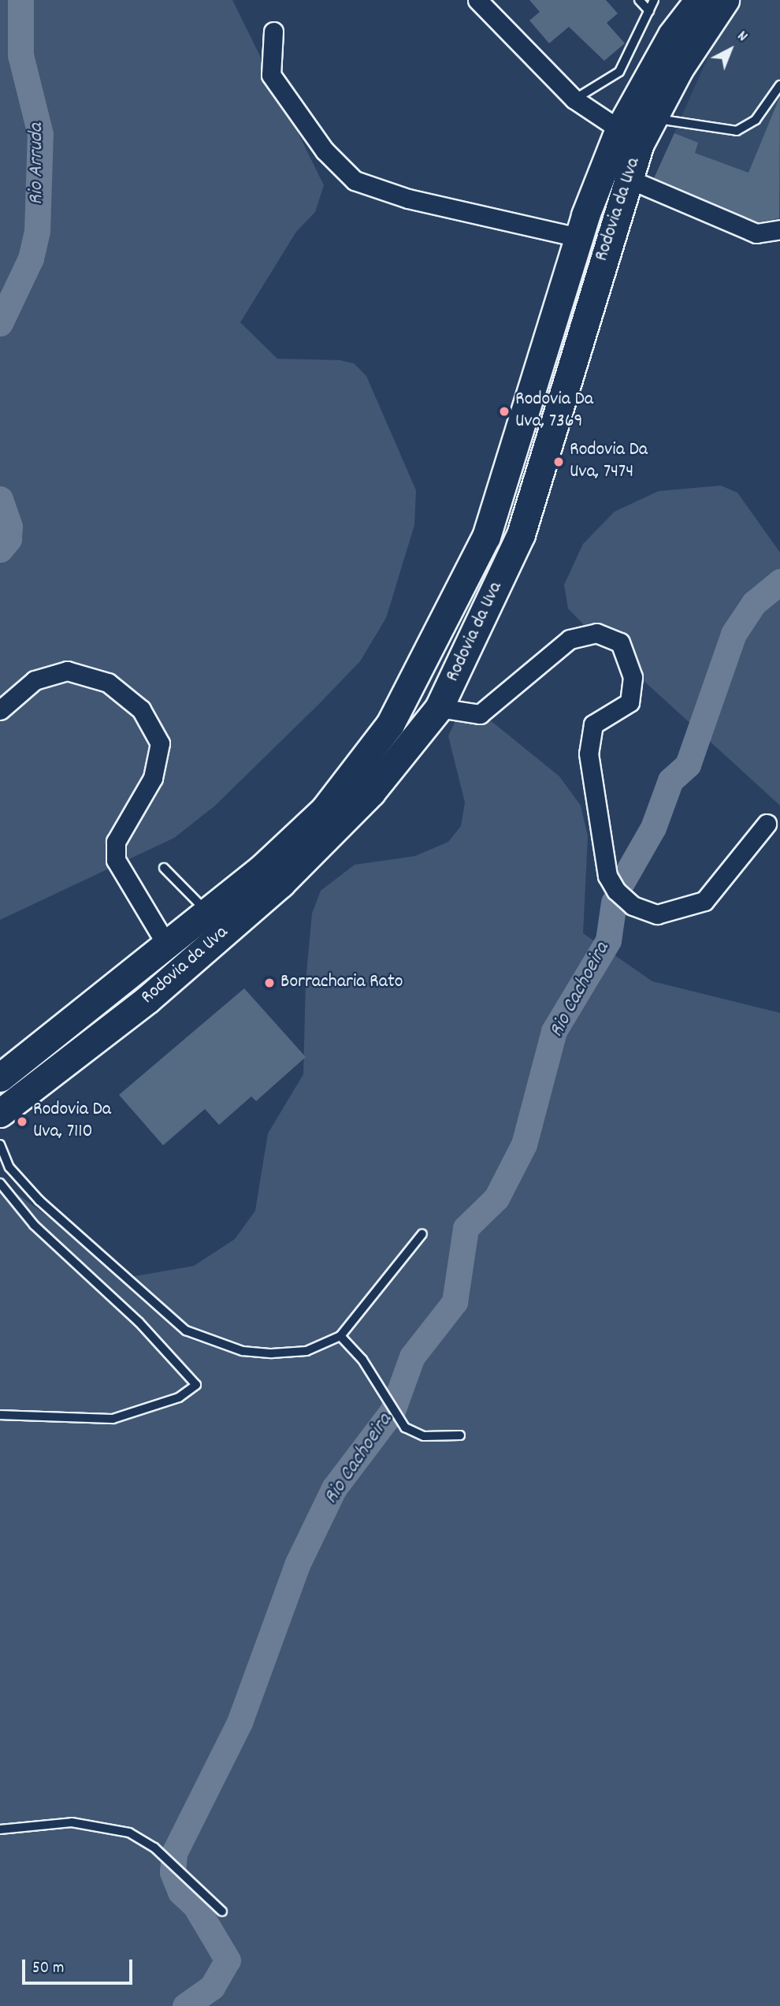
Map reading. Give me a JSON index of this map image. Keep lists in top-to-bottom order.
{
  "streets": {
    "main road": ["Rodovia da Uva"]
  },
  "water": ["Rio Arruda", "Rio Cachoeira"],
  "places": [
    "Rodovia Da Uva, 7369",
    "Rodovia Da Uva, 7474",
    "Borracharia Rato",
    "Rodovia Da Uva, 7110"
  ],
  "scale_bar": "50 m",
  "north": "top right"
}
